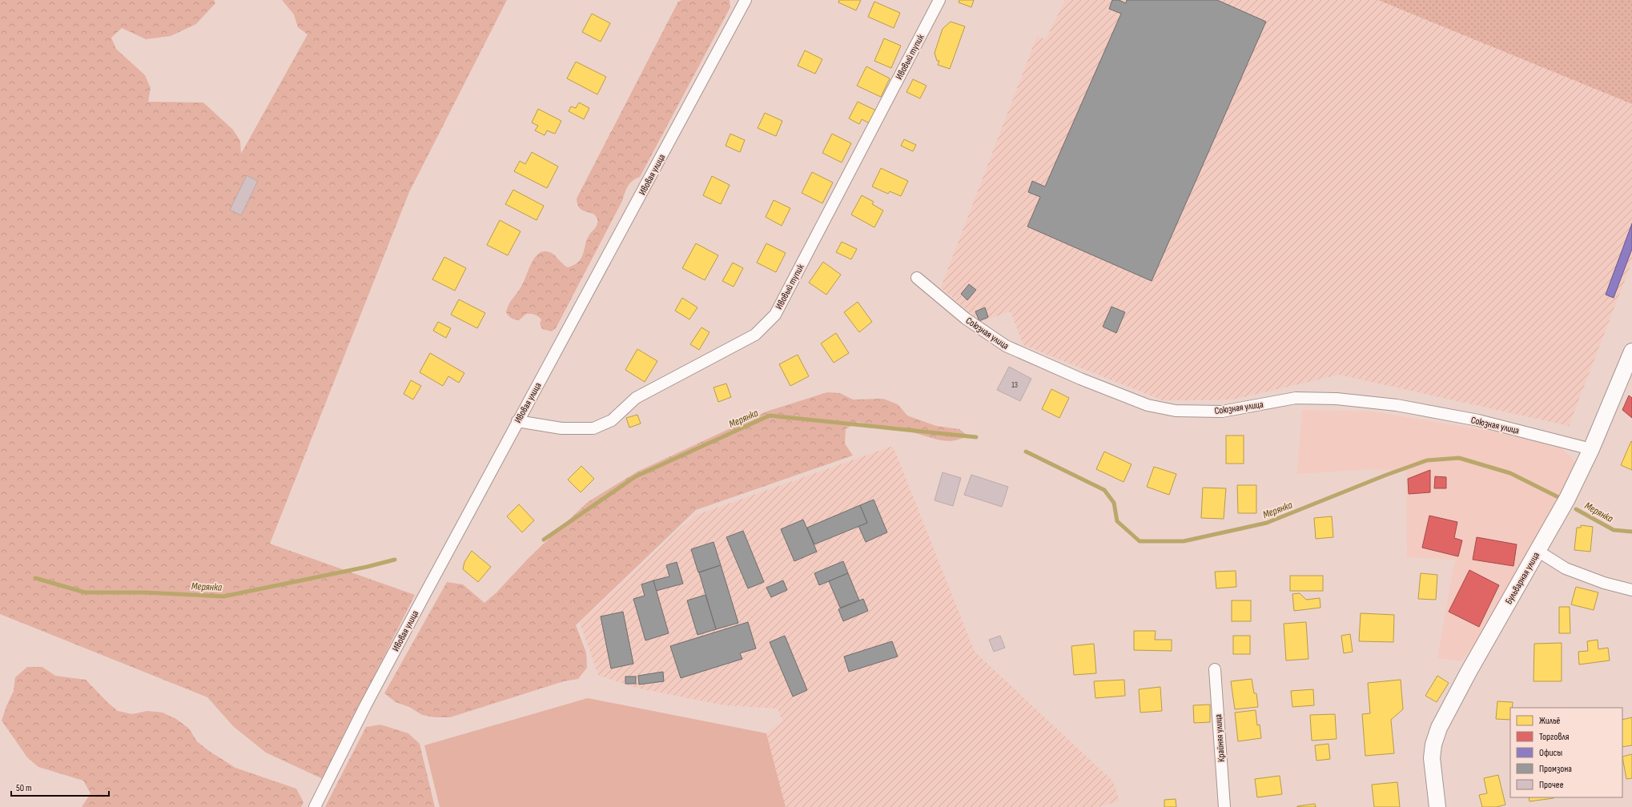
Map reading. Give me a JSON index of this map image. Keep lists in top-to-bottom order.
{
  "streets": {
    "street": [
      "Ивовый тупик",
      "Ивовая улица",
      "Союзная улица",
      "Бульварная улица",
      "Крайняя улица"
    ]
  },
  "crossings": [
    ["Ивовый тупик", "Ивовая улица"],
    ["Союзная улица", "Бульварная улица"]
  ],
  "water": ["Мерянка"],
  "house_numbers": ["13"],
  "legend": [
    "Жильё",
    "Торговля",
    "Офисы",
    "Промзона",
    "Прочее"
  ],
  "scale_bar": "50 m"
}
